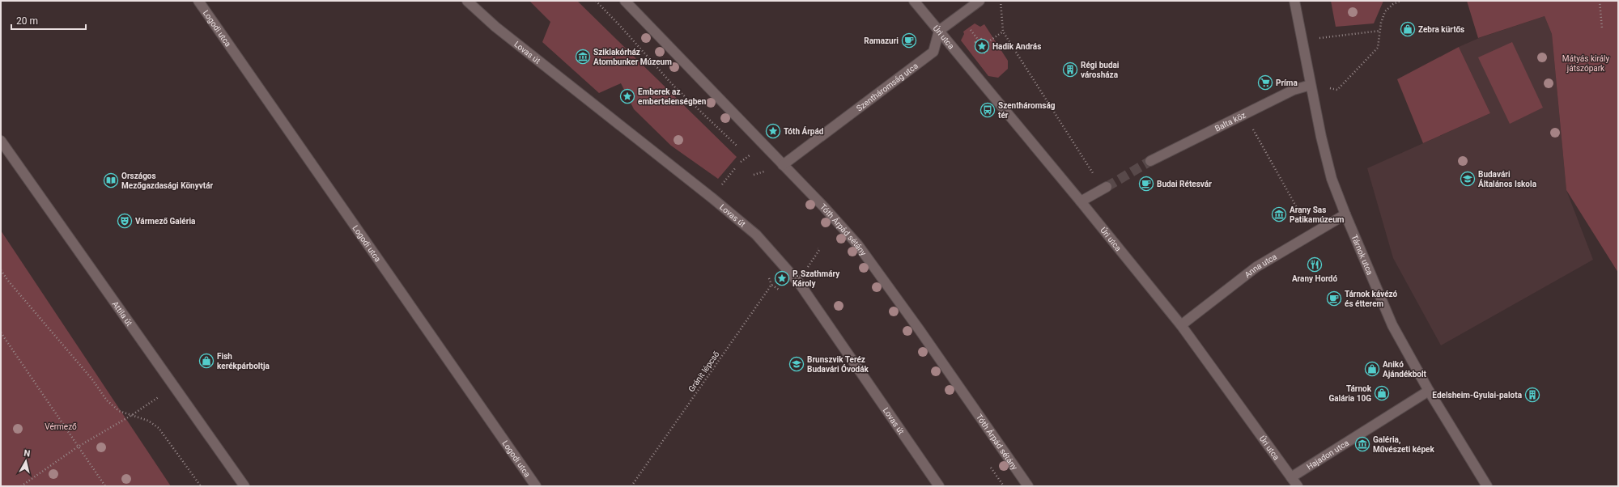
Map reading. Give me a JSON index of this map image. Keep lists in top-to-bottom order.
{
  "streets": {
    "street": [
      "Logodi utca",
      "Úri utca",
      "Lovas út",
      "Szentháromság utca",
      "Balta köz",
      "Tóth Árpád sétány",
      "Tárnok utca",
      "Anna utca",
      "Attila út",
      "Hajadon utca"
    ],
    "path": ["Gránit lépcső"]
  },
  "crossings": [
    ["Úri utca", "Szentháromság utca"],
    ["Úri utca", "Anna utca"],
    ["Úri utca", "Hajadon utca"],
    ["Szentháromság utca", "Tóth Árpád sétány"],
    ["Balta köz", "Tárnok utca"],
    ["Tárnok utca", "Anna utca"],
    ["Tárnok utca", "Hajadon utca"]
  ],
  "parks": ["Mátyás király játszópark", "Vérmező"],
  "places": {
    "shop": [
      "Zebra kürtős",
      "Fish kerékpárboltja",
      "Anikó Ajándékbolt",
      "Tárnok Galária 10G"
    ],
    "cafe": ["Ramazuri", "Budai Rétesvár", "Tárnok kávézó és étterem"],
    "place": [
      "Hadik András",
      "Emberek az embertelenségben",
      "Tóth Árpád",
      "P. Szathmáry Károly"
    ],
    "museum": ["Sziklakórház Atombunker Múzeum", "Arany Sas Patikamúzeum", "Galéria, Művészeti képek"],
    "building": ["Régi budai városháza", "Edelsheim-Gyulai-palota"],
    "supermarket": ["Príma"],
    "bus stop": ["Szentháromság tér"],
    "school or university": ["Budavári Általános Iskola", "Brunszvik Teréz Budavári Óvodák"],
    "library": ["Országos Mezőgazdasági Könyvtár"],
    "theatre": ["Vármező Galéria"],
    "restaurant": ["Arany Hordó"]
  },
  "scale_bar": "20 m",
  "north": "top"
}
